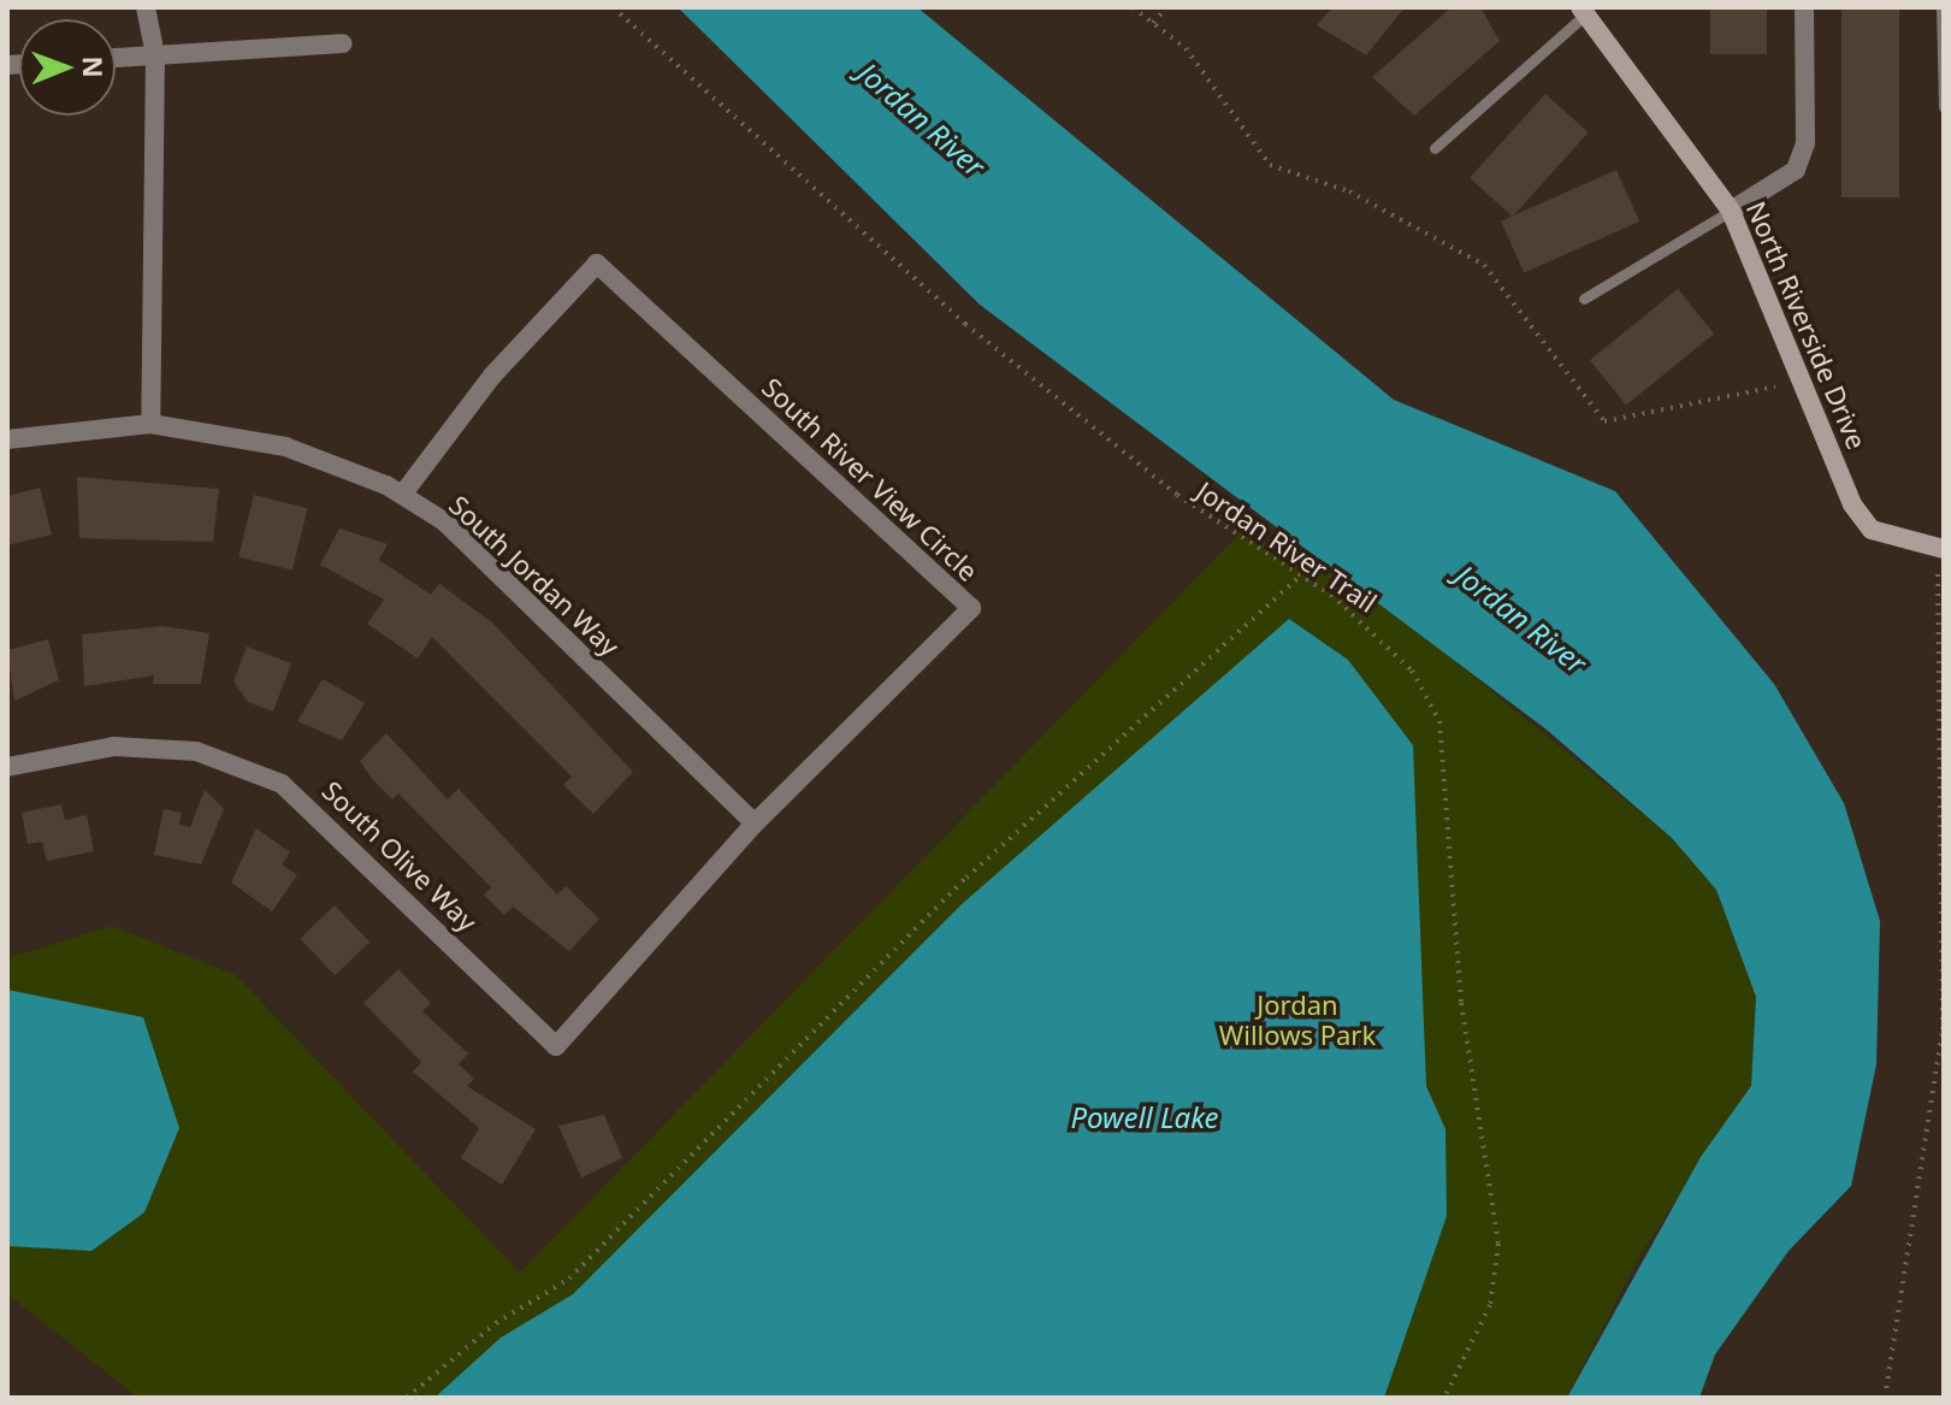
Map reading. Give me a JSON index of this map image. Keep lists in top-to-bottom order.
{
  "streets": {
    "street": [
      "North Riverside Drive",
      "South River View Circle",
      "South Jordan Way",
      "South Olive Way"
    ],
    "path": ["Jordan River Trail"]
  },
  "crossings": [
    ["South River View Circle", "South Jordan Way"],
    ["South River View Circle", "South Olive Way"]
  ],
  "water": ["Jordan River", "Powell Lake"],
  "parks": ["Jordan Willows Park"],
  "north": "right"
}
